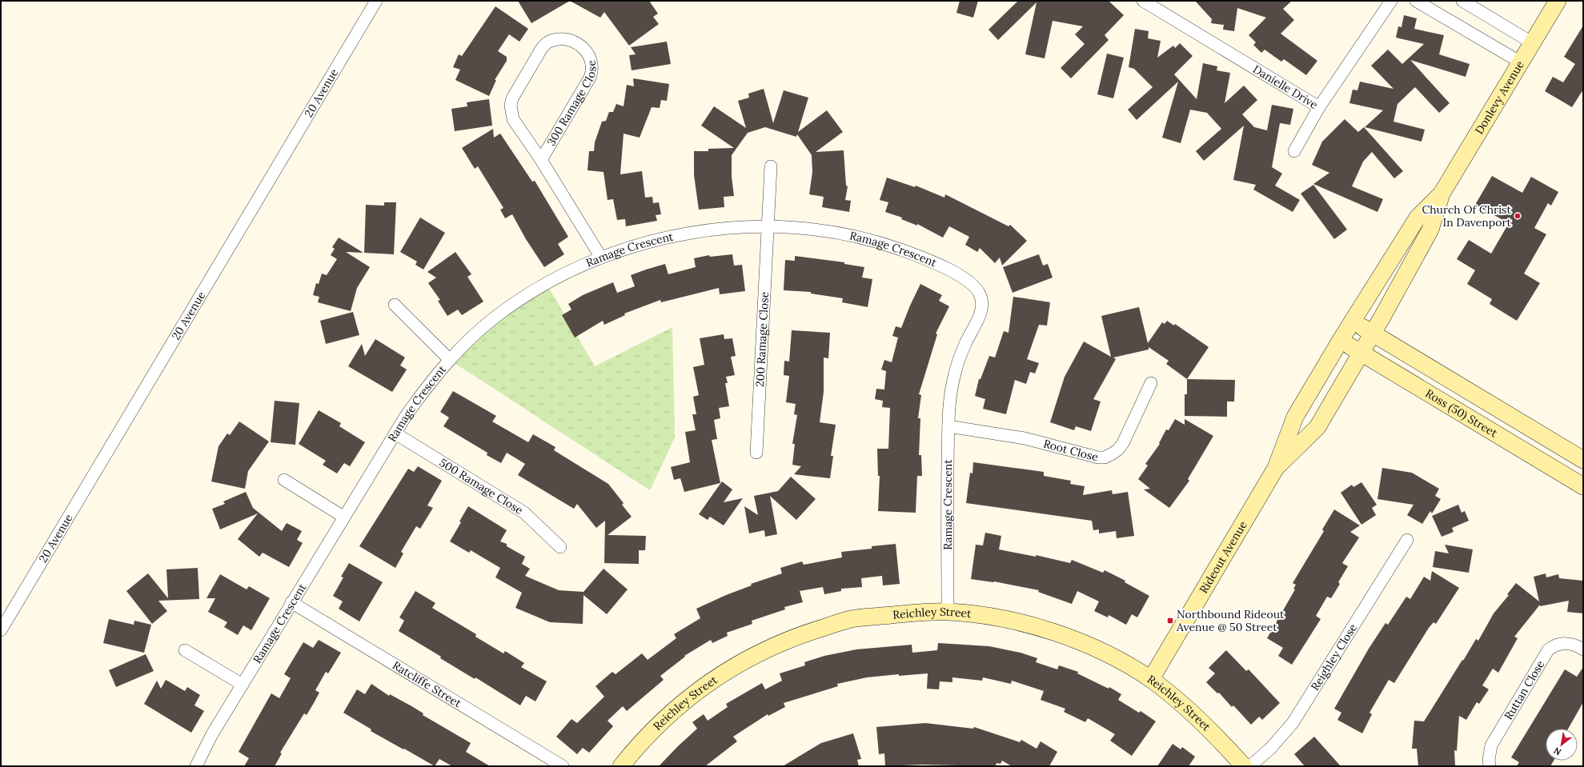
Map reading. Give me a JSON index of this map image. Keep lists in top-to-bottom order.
{
  "streets": {
    "street": [
      "Danielle Drive",
      "20 Avenue",
      "Donlevy Avenue",
      "300 Ramage Close",
      "Ramage Crescent",
      "200 Ramage Close",
      "Ross (50) Street",
      "Root Close",
      "500 Ramage Close",
      "Rideout Avenue",
      "Reichley Street",
      "Reighley Close",
      "Ratcliffe Street",
      "Ruttan Close"
    ]
  },
  "crossings": [
    ["Donlevy Avenue", "Ross (50) Street"],
    ["Donlevy Avenue", "Rideout Avenue"],
    ["300 Ramage Close", "Ramage Crescent"],
    ["Ramage Crescent", "200 Ramage Close"],
    ["Ramage Crescent", "Root Close"],
    ["Ramage Crescent", "500 Ramage Close"],
    ["Ramage Crescent", "Reichley Street"],
    ["Ramage Crescent", "Ratcliffe Street"],
    ["Ross (50) Street", "Rideout Avenue"],
    ["Rideout Avenue", "Reichley Street"]
  ],
  "places": {
    "other": ["Church Of Christ In Davenport"],
    "transit": ["Northbound Rideout Avenue @ 50 Street"]
  },
  "north": "bottom left"
}
